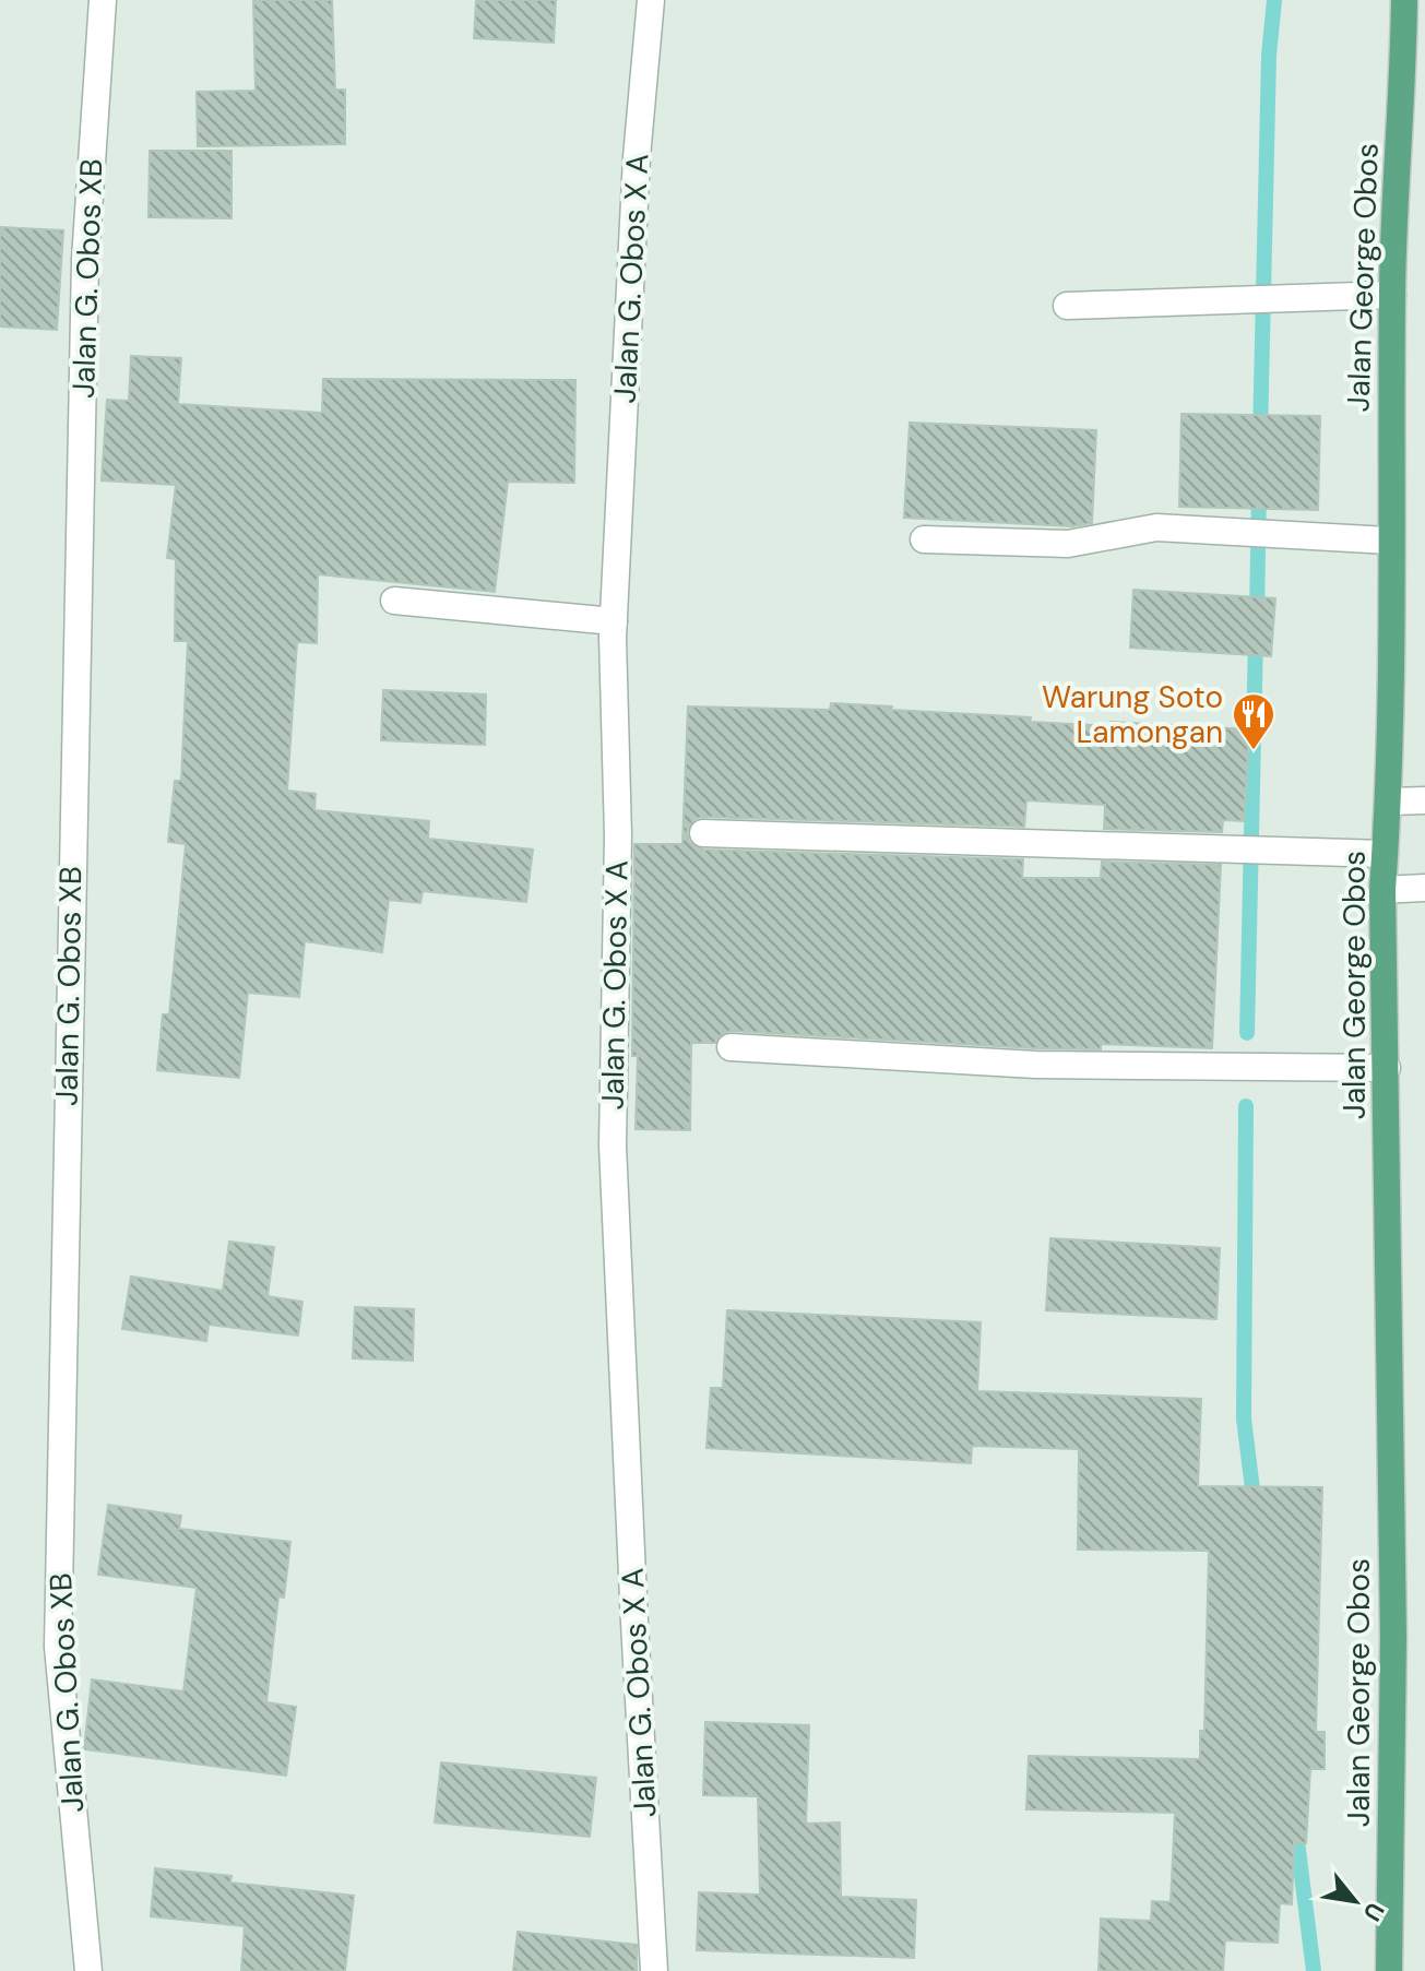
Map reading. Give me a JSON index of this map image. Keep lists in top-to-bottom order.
{
  "streets": {
    "main road": ["Jalan George Obos"],
    "street": ["Jalan G. Obos XB", "Jalan G. Obos X A"]
  },
  "places": {
    "restaurant": ["Warung Soto Lamongan"]
  },
  "north": "bottom right"
}
